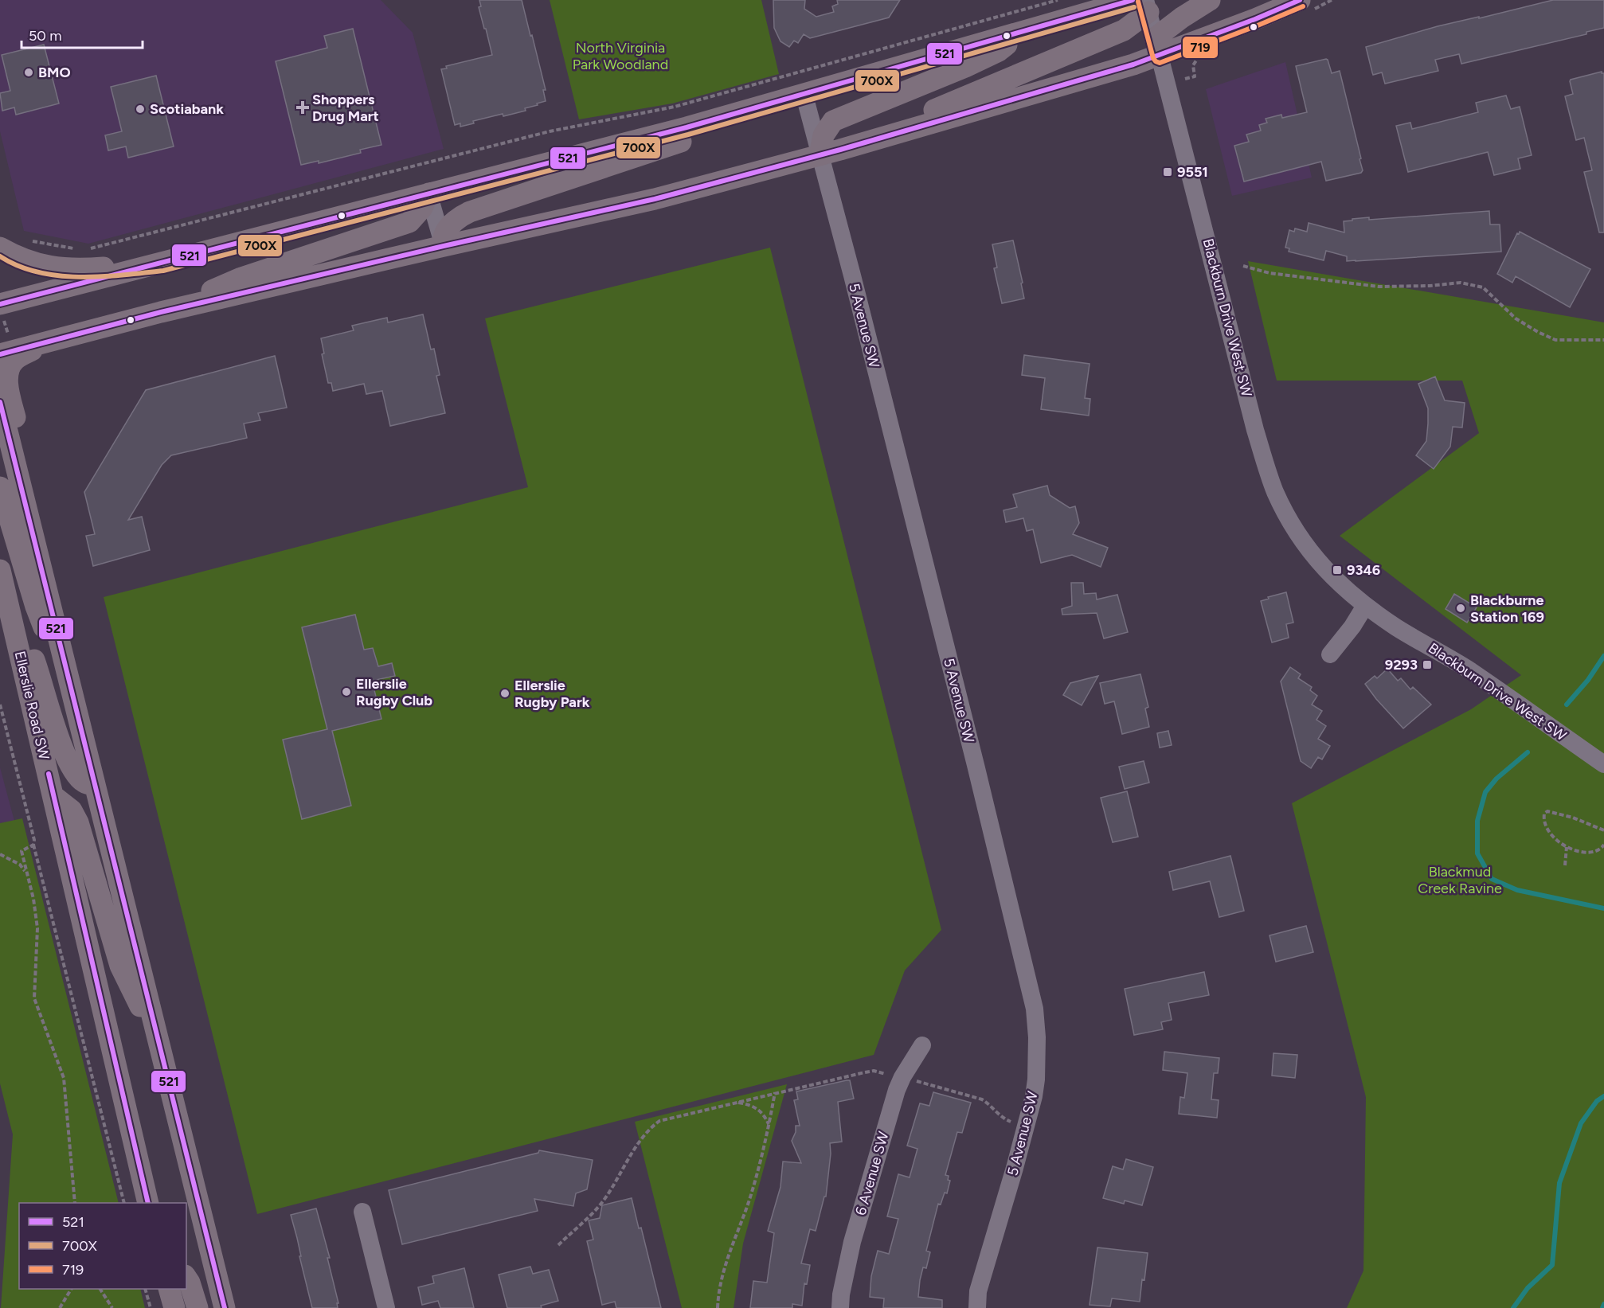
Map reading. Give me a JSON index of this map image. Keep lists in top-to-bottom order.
{
  "streets": {
    "main road": ["Ellerslie Road SW"],
    "street": ["Blackburn Drive West SW", "5 Avenue SW", "6 Avenue SW"]
  },
  "parks": ["North Virginia Park Woodland", "Blackmud Creek Ravine"],
  "places": {
    "other": [
      "BMO",
      "Scotiabank",
      "Blackburne Station 169",
      "Ellerslie Rugby Club",
      "Ellerslie Rugby Park"
    ],
    "health": ["Shoppers Drug Mart"],
    "transit": ["9551", "9346", "9293"]
  },
  "lines": ["transit line 521", "transit line 719", "transit line 700X"],
  "legend": ["521", "700X", "719"],
  "scale_bar": "50 m"
}
